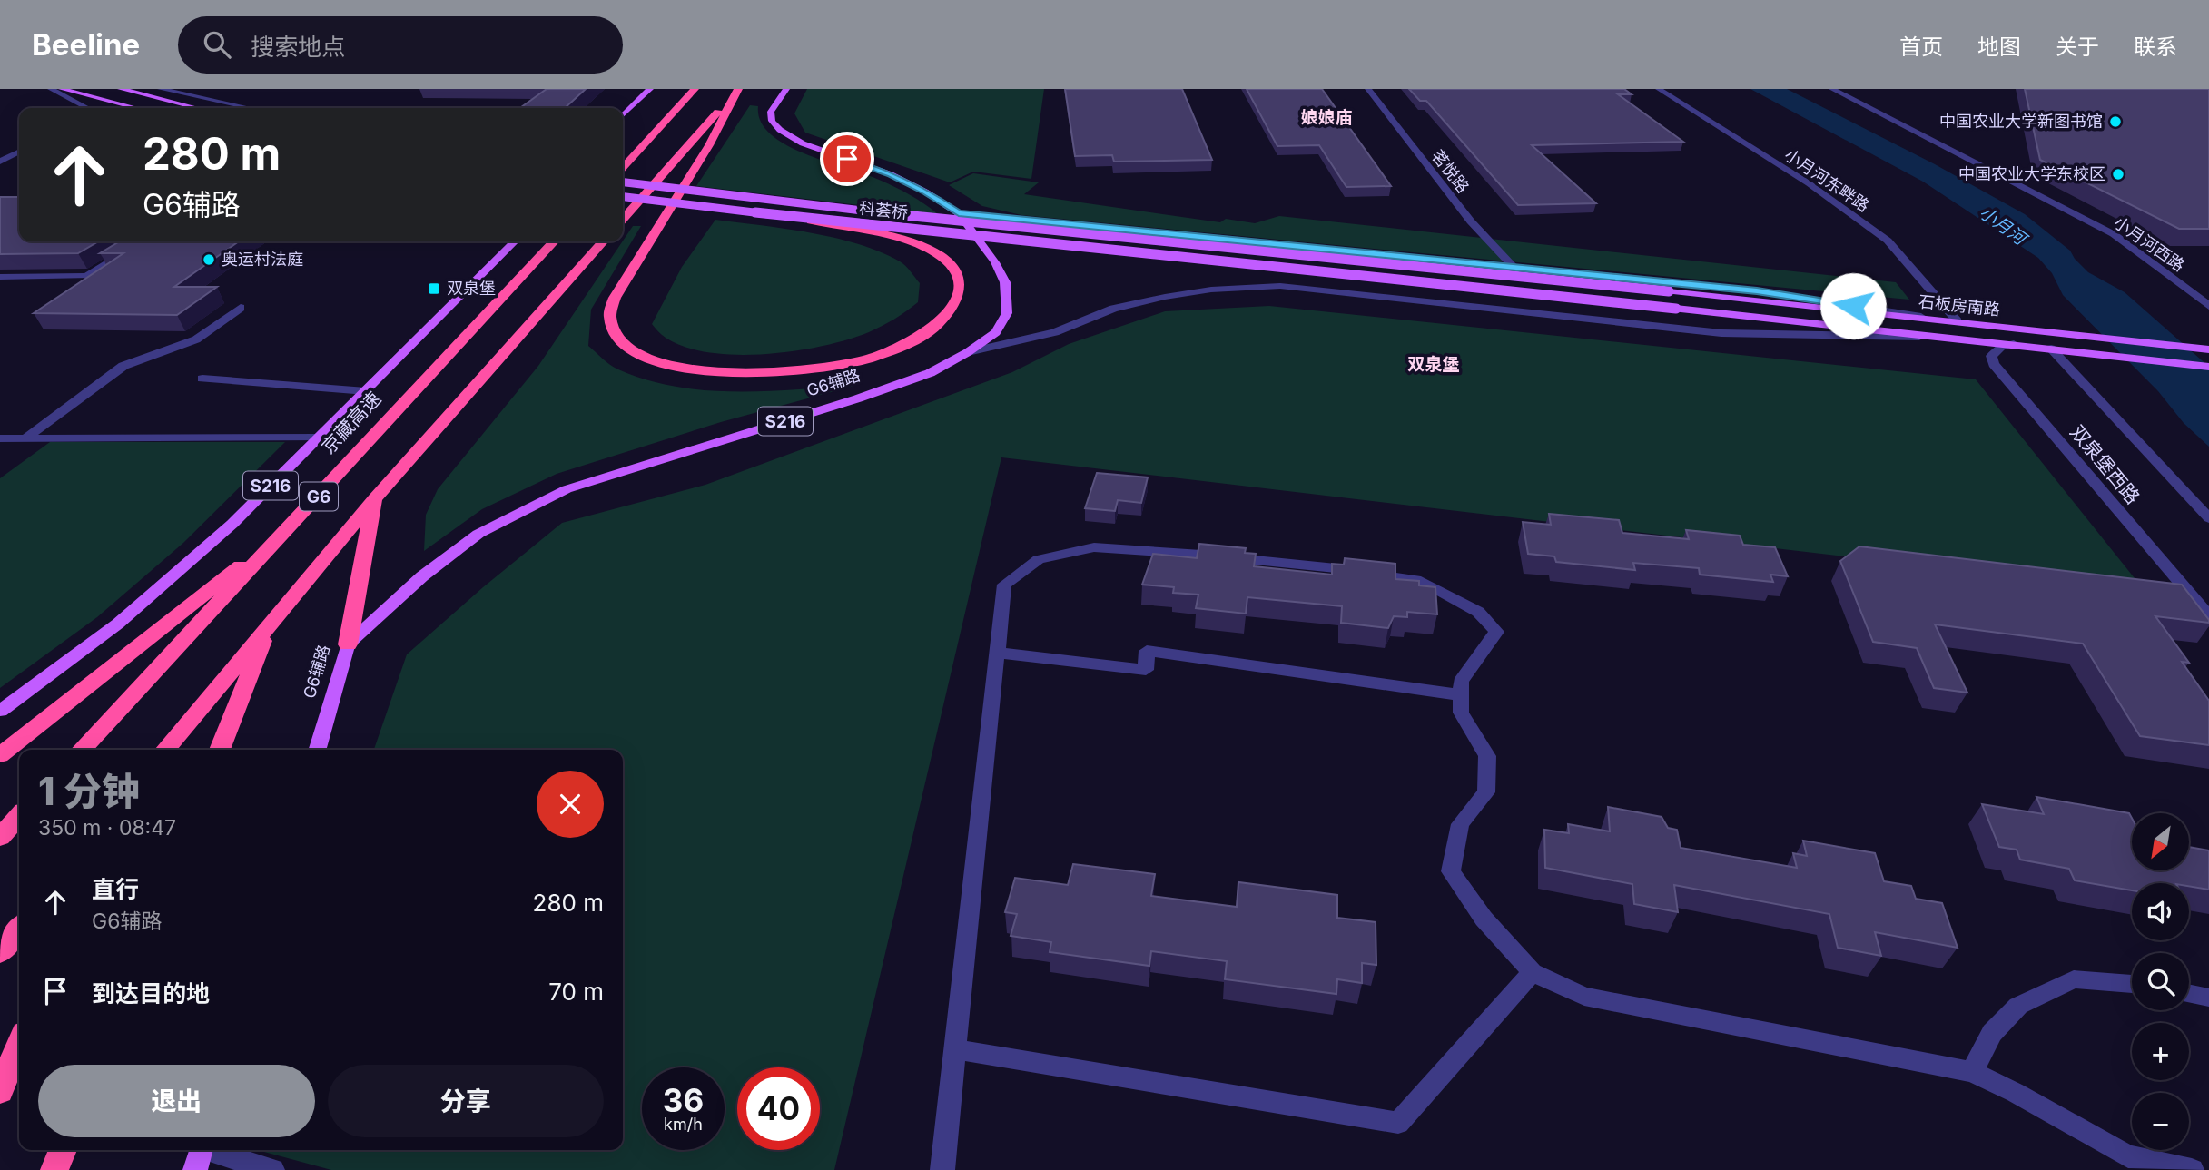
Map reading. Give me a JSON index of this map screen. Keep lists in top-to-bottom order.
{
  "streets": {
    "highway": ["京藏高速", "G6"],
    "main road": [
      "科荟桥",
      "石板房南路",
      "G6辅路",
      "S216"
    ],
    "street": [
      "茗悦路",
      "小月河东畔路",
      "小月河西路",
      "双泉堡西路"
    ]
  },
  "crossings": [
    ["小月河东畔路", "石板房南路"],
    ["科荟桥", "石板房南路"],
    ["石板房南路", "双泉堡西路"]
  ],
  "districts": ["娘娘庙", "双泉堡"],
  "water": ["小月河"],
  "places": {
    "other": ["中国农业大学新图书馆", "中国农业大学东校区", "奥运村法庭"],
    "transit": ["双泉堡"]
  },
  "north": "bottom left",
  "page": {
    "header": "Beeline",
    "search": "搜索地点",
    "nav": [
      "首页",
      "地图",
      "关于",
      "联系"
    ],
    "turn": ["280 m", "G6辅路"],
    "heading": ["1 分钟", "350 m · 08:47"],
    "map_buttons": ["+", "−"],
    "list": [
      {
        "name": "直行",
        "note": "G6辅路",
        "value": "280 m"
      },
      {
        "name": "到达目的地",
        "value": "70 m"
      }
    ],
    "buttons": ["退出", "分享"],
    "speed": "36 km/h",
    "limit": "40"
  }
}
